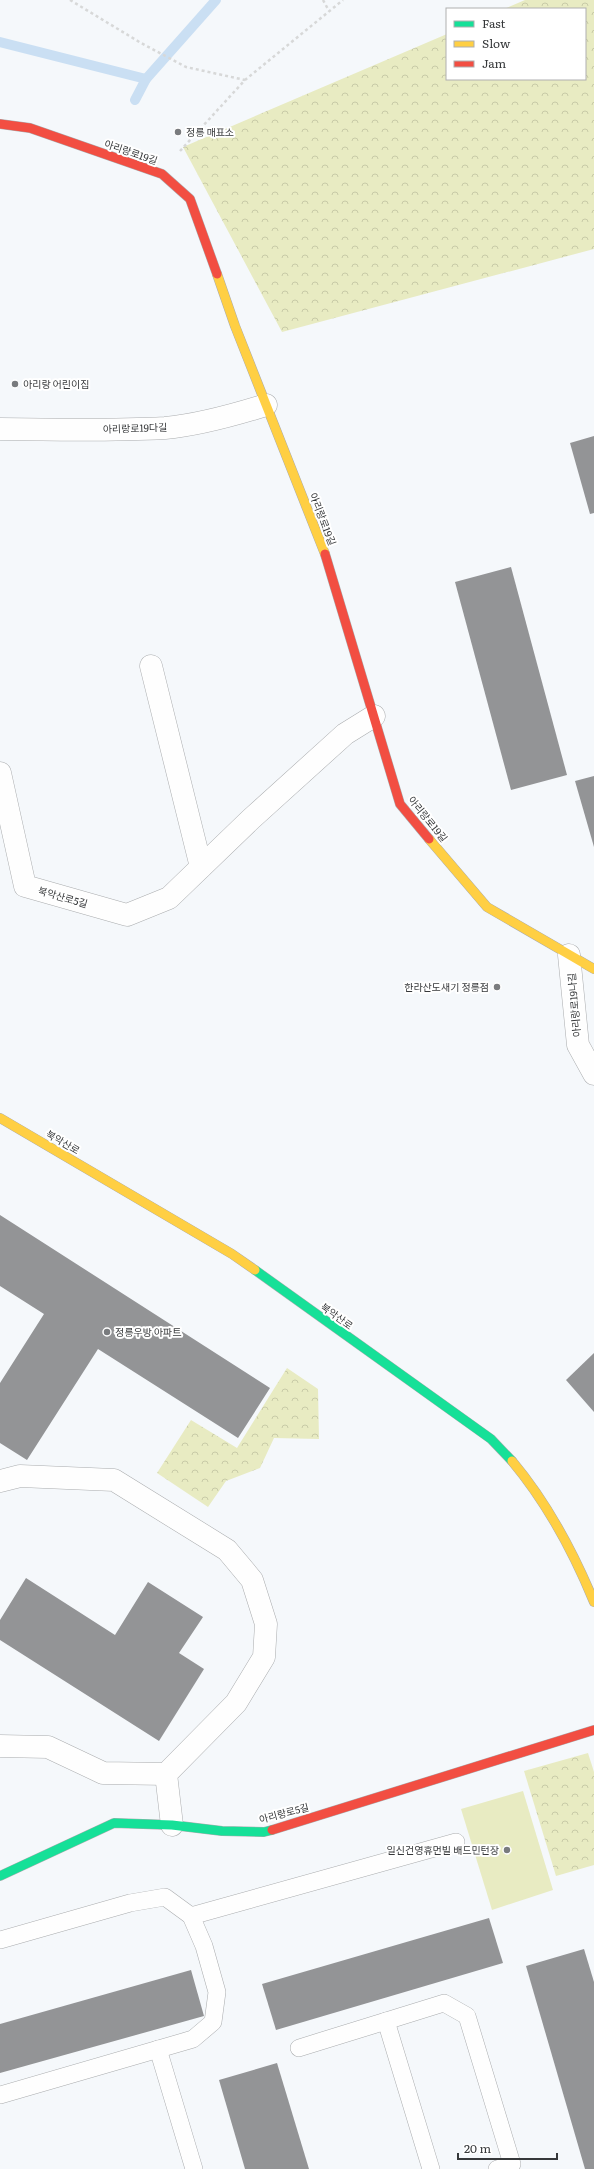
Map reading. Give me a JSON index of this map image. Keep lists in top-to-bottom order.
{
  "streets": {
    "street": [
      "아리랑로19길",
      "아리랑로19다길",
      "북악산로5길",
      "아리랑로19나길",
      "북악산로",
      "아리랑로5길"
    ]
  },
  "crossings": [
    ["아리랑로19길", "아리랑로19다길"],
    ["아리랑로19길", "북악산로5길"],
    ["아리랑로19길", "아리랑로19나길"]
  ],
  "places": [
    "정릉 매표소",
    "아리랑 어린이집",
    "한라산도새기 정릉점",
    "정릉우방 아파트",
    "일신건영휴먼빌 배드민턴장"
  ],
  "legend": ["Fast", "Slow", "Jam"],
  "scale_bar": "20 m"
}
